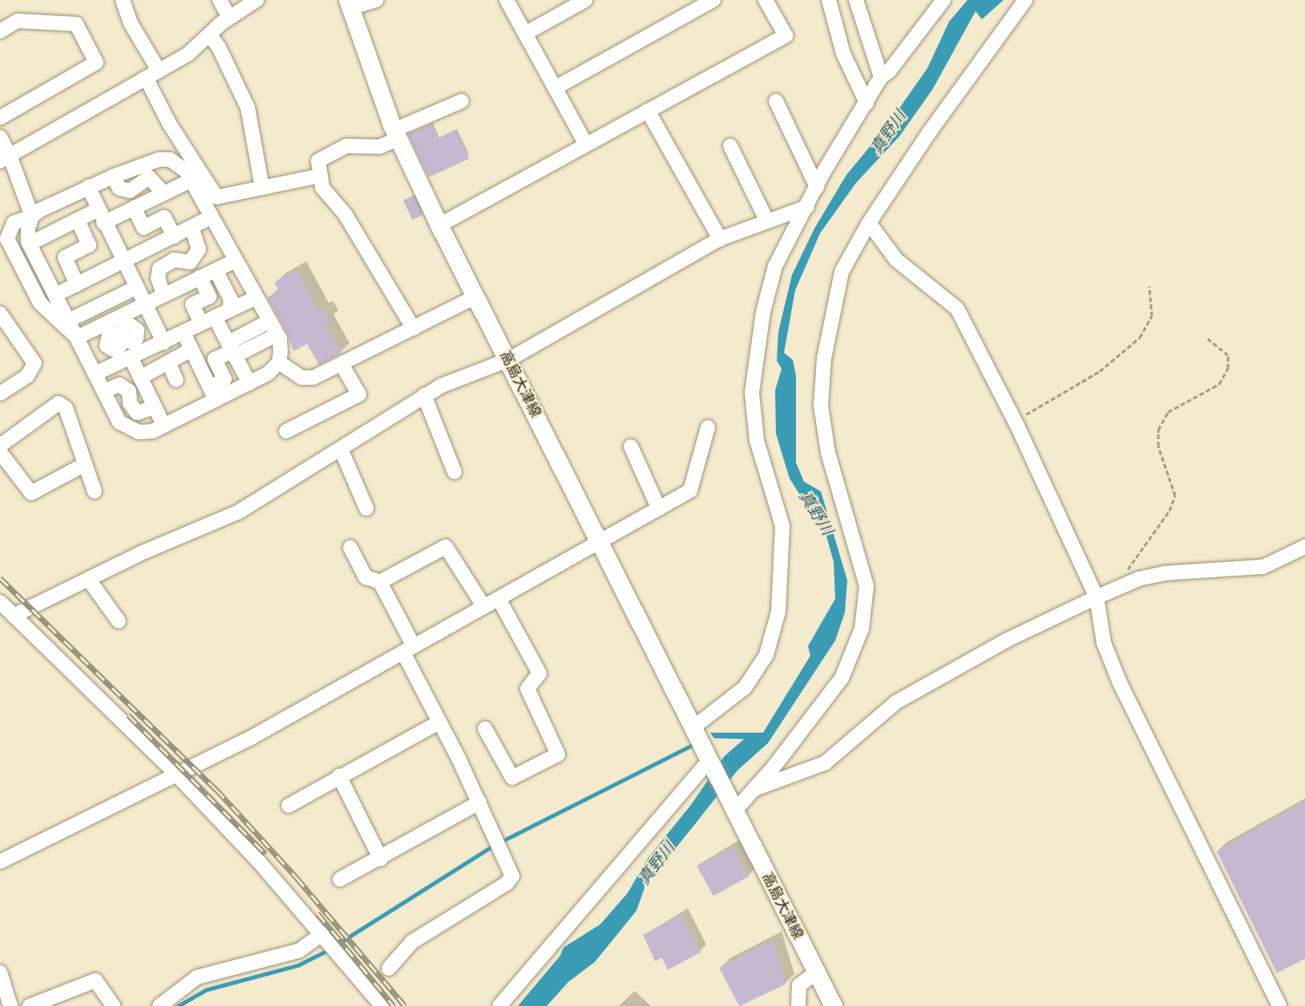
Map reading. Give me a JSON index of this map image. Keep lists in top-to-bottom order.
{
  "streets": {
    "main road": ["高島大津線"]
  },
  "water": ["真野川"]
}
